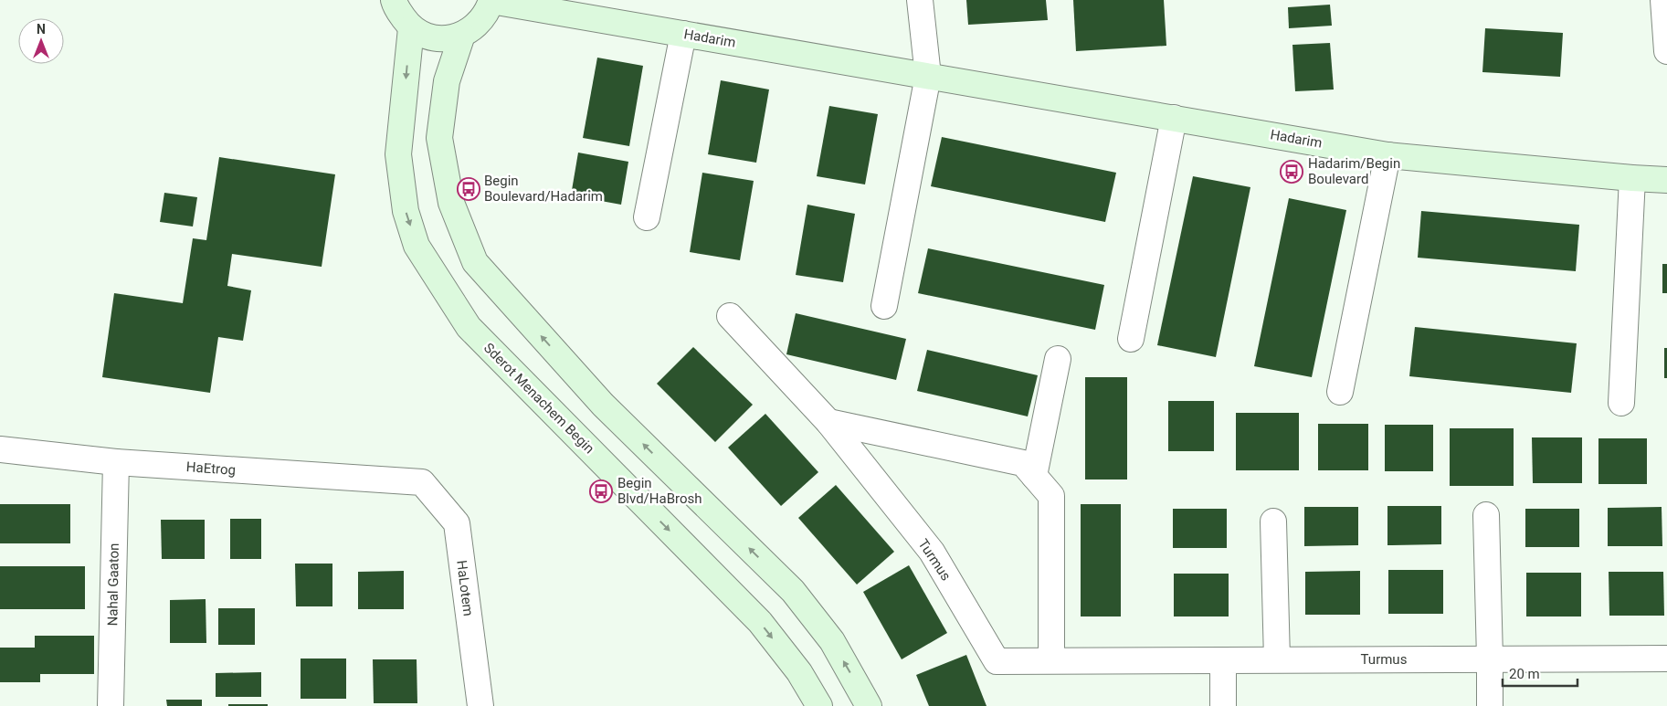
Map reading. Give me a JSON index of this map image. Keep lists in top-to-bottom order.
{
  "streets": {
    "street": [
      "Hadarim",
      "Sderot Menachem Begin",
      "HaEtrog",
      "Turmus",
      "Nahal Gaaton",
      "HaLotem"
    ]
  },
  "crossings": [
    ["HaEtrog", "Nahal Gaaton"],
    ["HaEtrog", "HaLotem"]
  ],
  "places": {
    "bus stop": ["Hadarim/Begin Boulevard", "Begin Boulevard/Hadarim", "Begin Blvd/HaBrosh"]
  },
  "scale_bar": "20 m",
  "north": "top"
}
